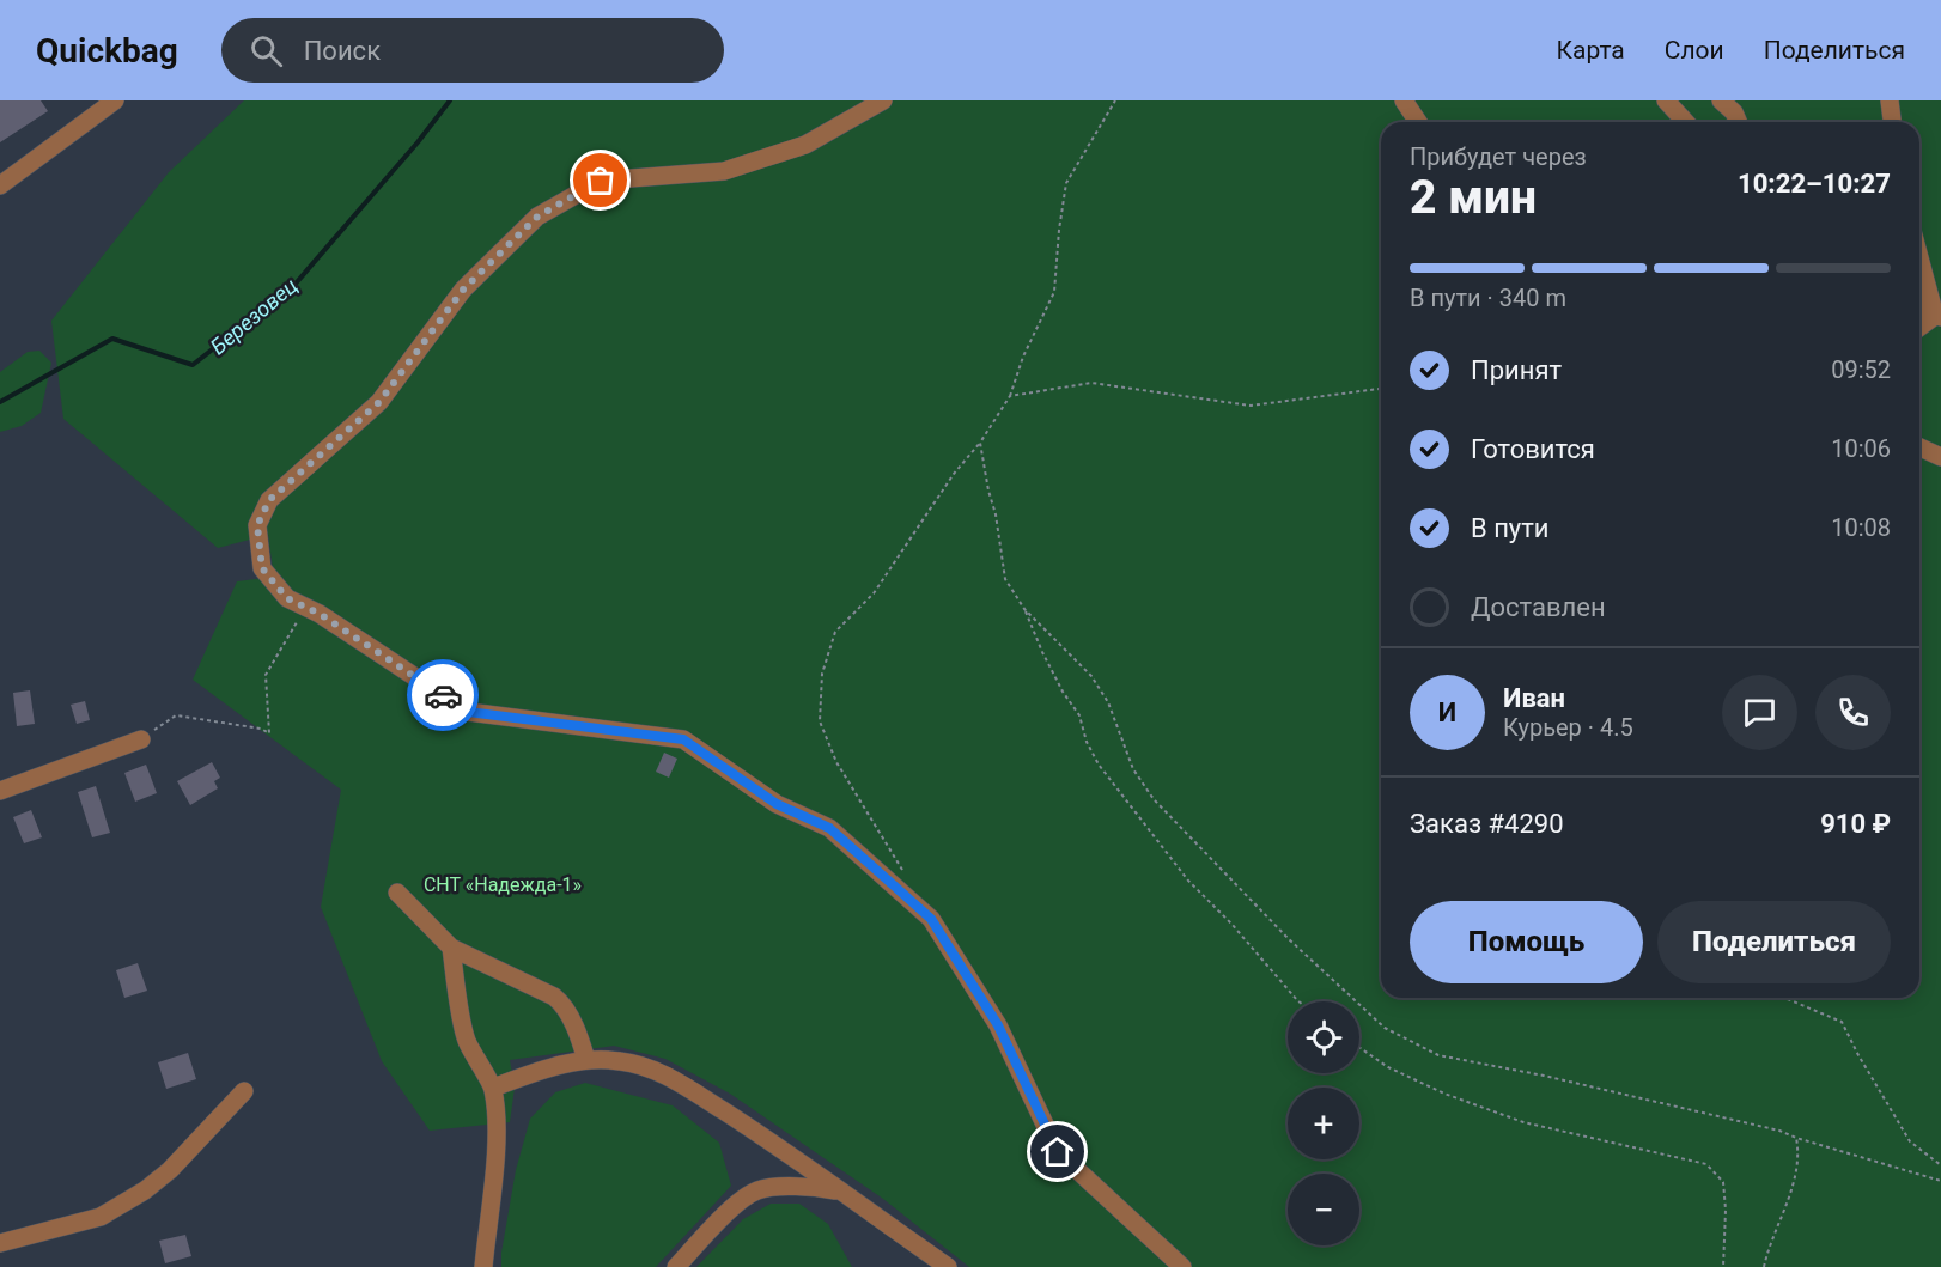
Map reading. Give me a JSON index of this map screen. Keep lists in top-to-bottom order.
{
  "water": ["Березовец"],
  "parks": ["СНТ «Надежда-1»"],
  "page": {
    "header": "Quickbag",
    "search": "Поиск",
    "nav": ["Карта", "Слои", "Поделиться"],
    "heading": ["2 мин", "Прибудет через", "10:22–10:27"],
    "panel": [
      "Иван",
      "Курьер · 4.5",
      "Заказ #4290",
      "910 ₽"
    ],
    "bar": "В пути · 340 m",
    "list": [
      ["Принят", "09:52"],
      ["Готовится", "10:06"],
      ["В пути", "10:08"],
      "Доставлен"
    ],
    "round": "И",
    "buttons": ["Помощь", "Поделиться"],
    "map_buttons": ["+", "−"]
  }
}
